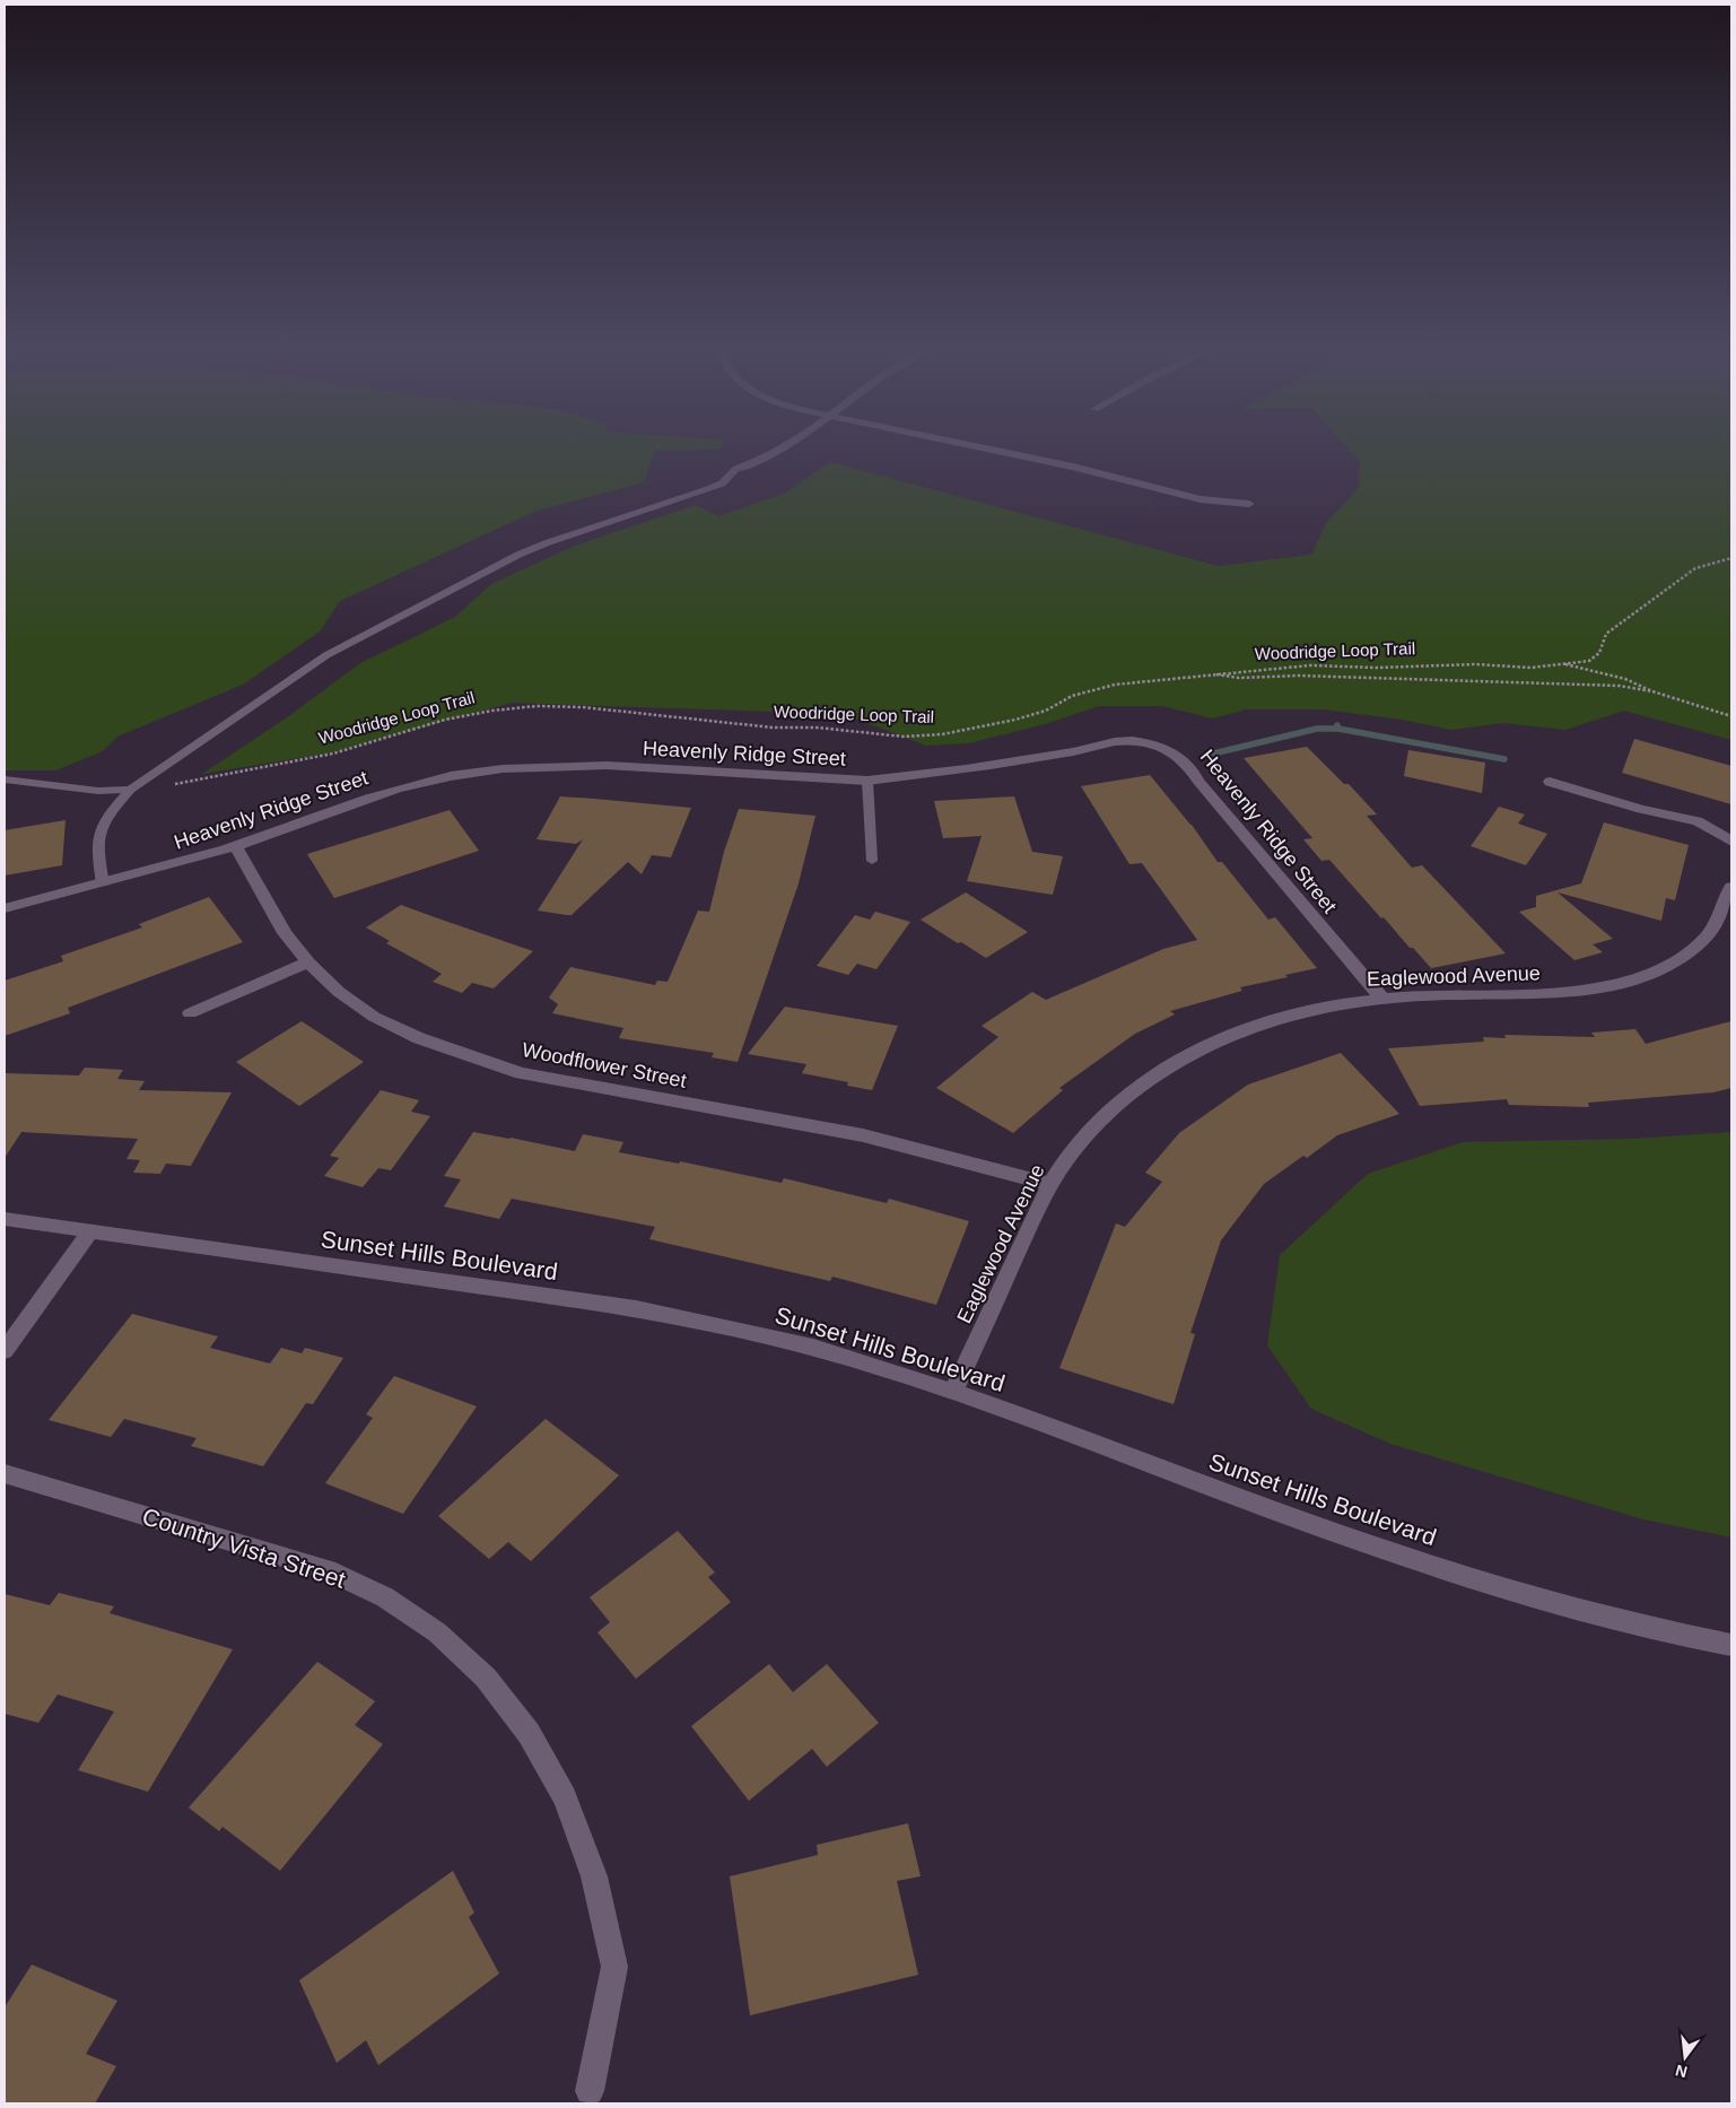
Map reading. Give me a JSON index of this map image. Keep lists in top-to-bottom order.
{
  "streets": {
    "street": [
      "Heavenly Ridge Street",
      "Eaglewood Avenue",
      "Woodflower Street",
      "Sunset Hills Boulevard",
      "Country Vista Street"
    ],
    "path": ["Woodridge Loop Trail"]
  },
  "crossings": [
    ["Heavenly Ridge Street", "Eaglewood Avenue"],
    ["Heavenly Ridge Street", "Woodflower Street"],
    ["Eaglewood Avenue", "Woodflower Street"],
    ["Eaglewood Avenue", "Sunset Hills Boulevard"]
  ],
  "north": "bottom"
}
